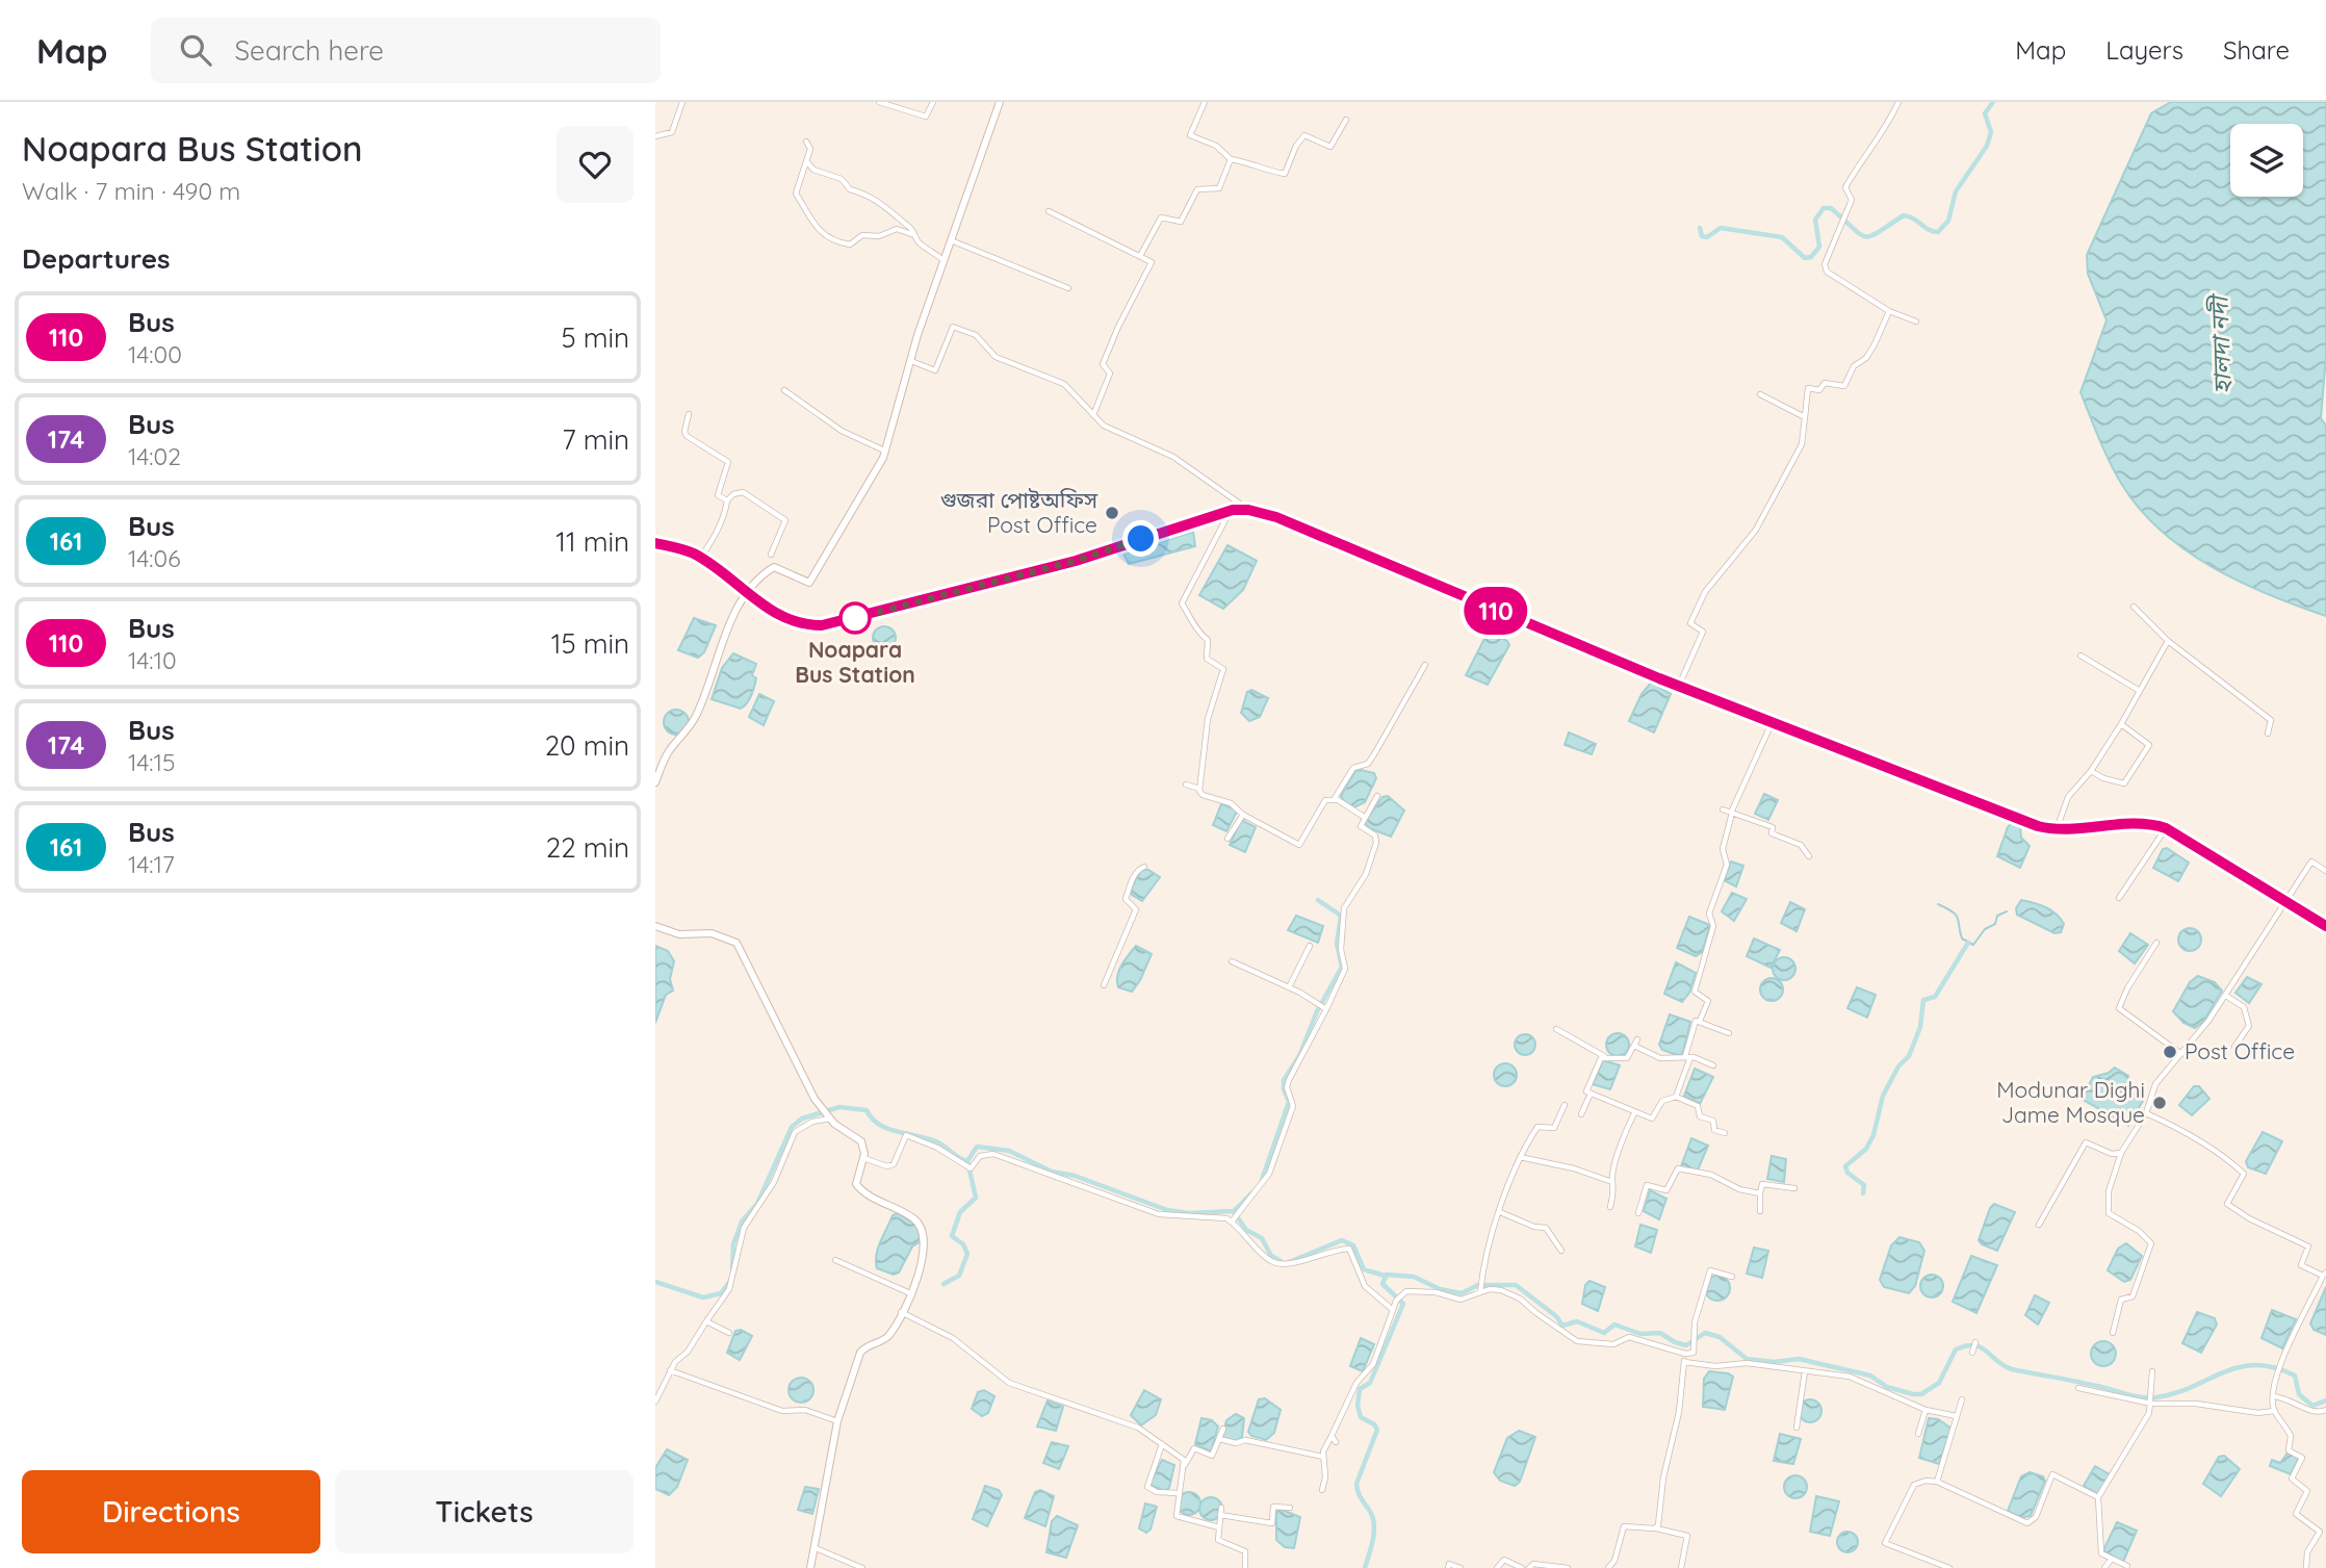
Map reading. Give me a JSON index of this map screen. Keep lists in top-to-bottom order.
{
  "water": ["হালদা নদী"],
  "places": [
    "গুজরা পোষ্টঅফিস Post Office",
    "Noapara Bus Station",
    "Post Office",
    "Modunar Dighi Jame Mosque"
  ],
  "lines": ["bus line 110"],
  "page": {
    "header": "Map",
    "search": "Search here",
    "nav": ["Map", "Layers", "Share"],
    "heading": [
      ["Noapara Bus Station", "Walk · 7 min · 490 m"],
      "Departures"
    ],
    "on_map": "110",
    "list": [
      {
        "mark": "110",
        "name": "Bus",
        "note": "14:00",
        "value": "5 min"
      },
      {
        "mark": "174",
        "name": "Bus",
        "note": "14:02",
        "value": "7 min"
      },
      {
        "mark": "161",
        "name": "Bus",
        "note": "14:06",
        "value": "11 min"
      },
      {
        "mark": "110",
        "name": "Bus",
        "note": "14:10",
        "value": "15 min"
      },
      {
        "mark": "174",
        "name": "Bus",
        "note": "14:15",
        "value": "20 min"
      },
      {
        "mark": "161",
        "name": "Bus",
        "note": "14:17",
        "value": "22 min"
      }
    ],
    "buttons": ["Directions", "Tickets"]
  }
}
